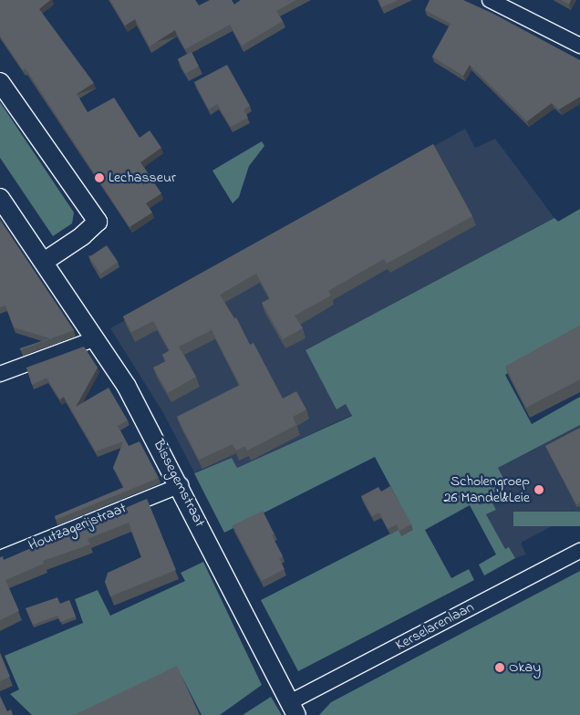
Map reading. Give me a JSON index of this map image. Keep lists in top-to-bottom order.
{
  "streets": {
    "street": ["Bissegemstraat", "Houtzagerijstraat", "Kerselarenlaan"]
  },
  "crossings": [
    ["Bissegemstraat", "Houtzagerijstraat"],
    ["Bissegemstraat", "Kerselarenlaan"]
  ],
  "places": ["Lechasseur", "Scholengroep 26 Mandel&Leie", "Okay"]
}
